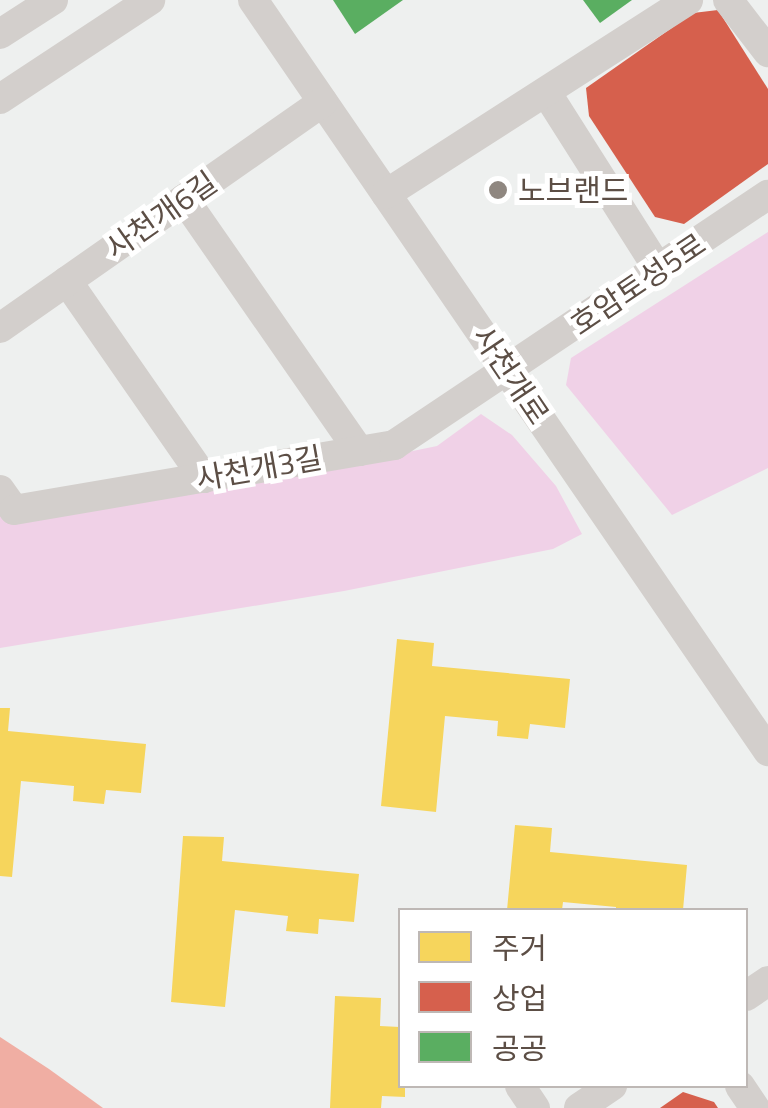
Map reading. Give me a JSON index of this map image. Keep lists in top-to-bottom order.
{
  "streets": {
    "street": [
      "사천개6길",
      "호암토성5로",
      "사천개로",
      "사천개3길"
    ]
  },
  "crossings": [
    ["사천개6길", "사천개로"],
    ["호암토성5로", "사천개로"],
    ["호암토성5로", "사천개3길"],
    ["사천개로", "사천개3길"]
  ],
  "places": ["노브랜드"],
  "legend": ["주거", "상업", "공공"]
}
